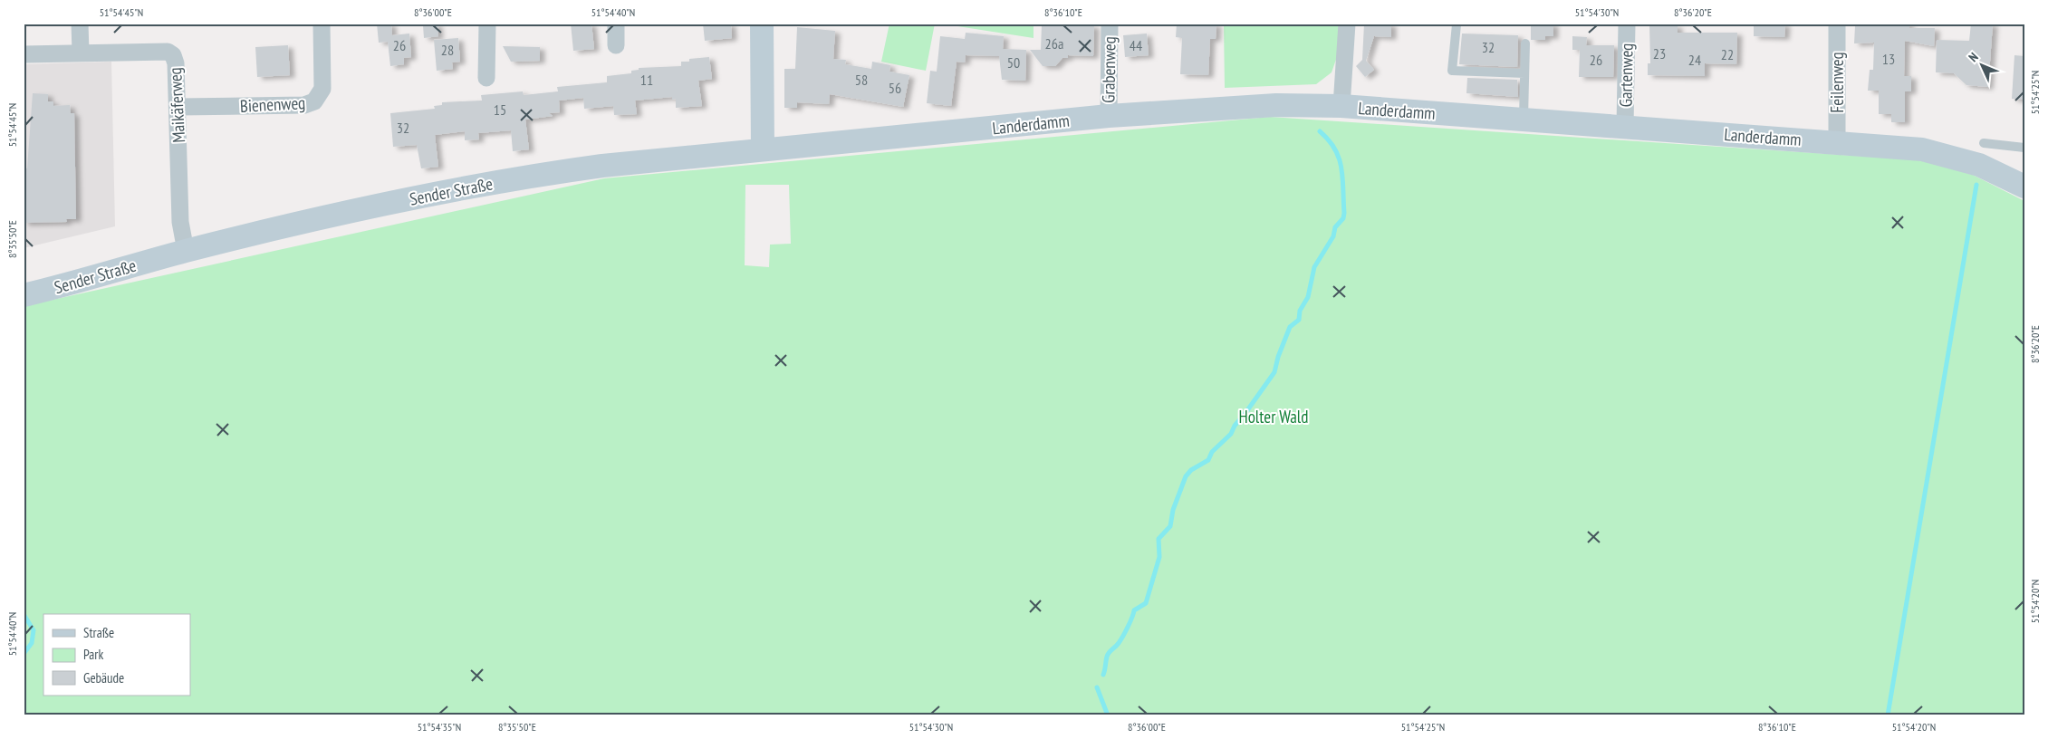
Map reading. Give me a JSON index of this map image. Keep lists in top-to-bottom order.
{
  "streets": {
    "main road": ["Landerdamm", "Sender Straße"],
    "street": [
      "Grabenweg",
      "Gartenweg",
      "Feilenweg",
      "Bienenweg",
      "Maikäferweg"
    ]
  },
  "crossings": [
    ["Grabenweg", "Landerdamm"],
    ["Gartenweg", "Landerdamm"],
    ["Feilenweg", "Landerdamm"],
    ["Bienenweg", "Maikäferweg"],
    ["Maikäferweg", "Sender Straße"],
    ["Landerdamm", "Sender Straße"]
  ],
  "parks": ["Holter Wald"],
  "house_numbers": [
    "26a",
    "26",
    "44",
    "32",
    "28",
    "23",
    "22",
    "13",
    "26",
    "24",
    "50",
    "11",
    "58",
    "56",
    "15",
    "32"
  ],
  "legend": ["Straße", "Park", "Gebäude"],
  "north": "top left",
  "coordinates": [
    "51°54'45\"N",
    "8°36'00\"E",
    "51°54'40\"N",
    "8°36'10\"E",
    "51°54'30\"N",
    "8°36'20\"E",
    "51°54'25\"N",
    "8°35'50\"E",
    "51°54'20\"N",
    "51°54'35\"N"
  ]
}
